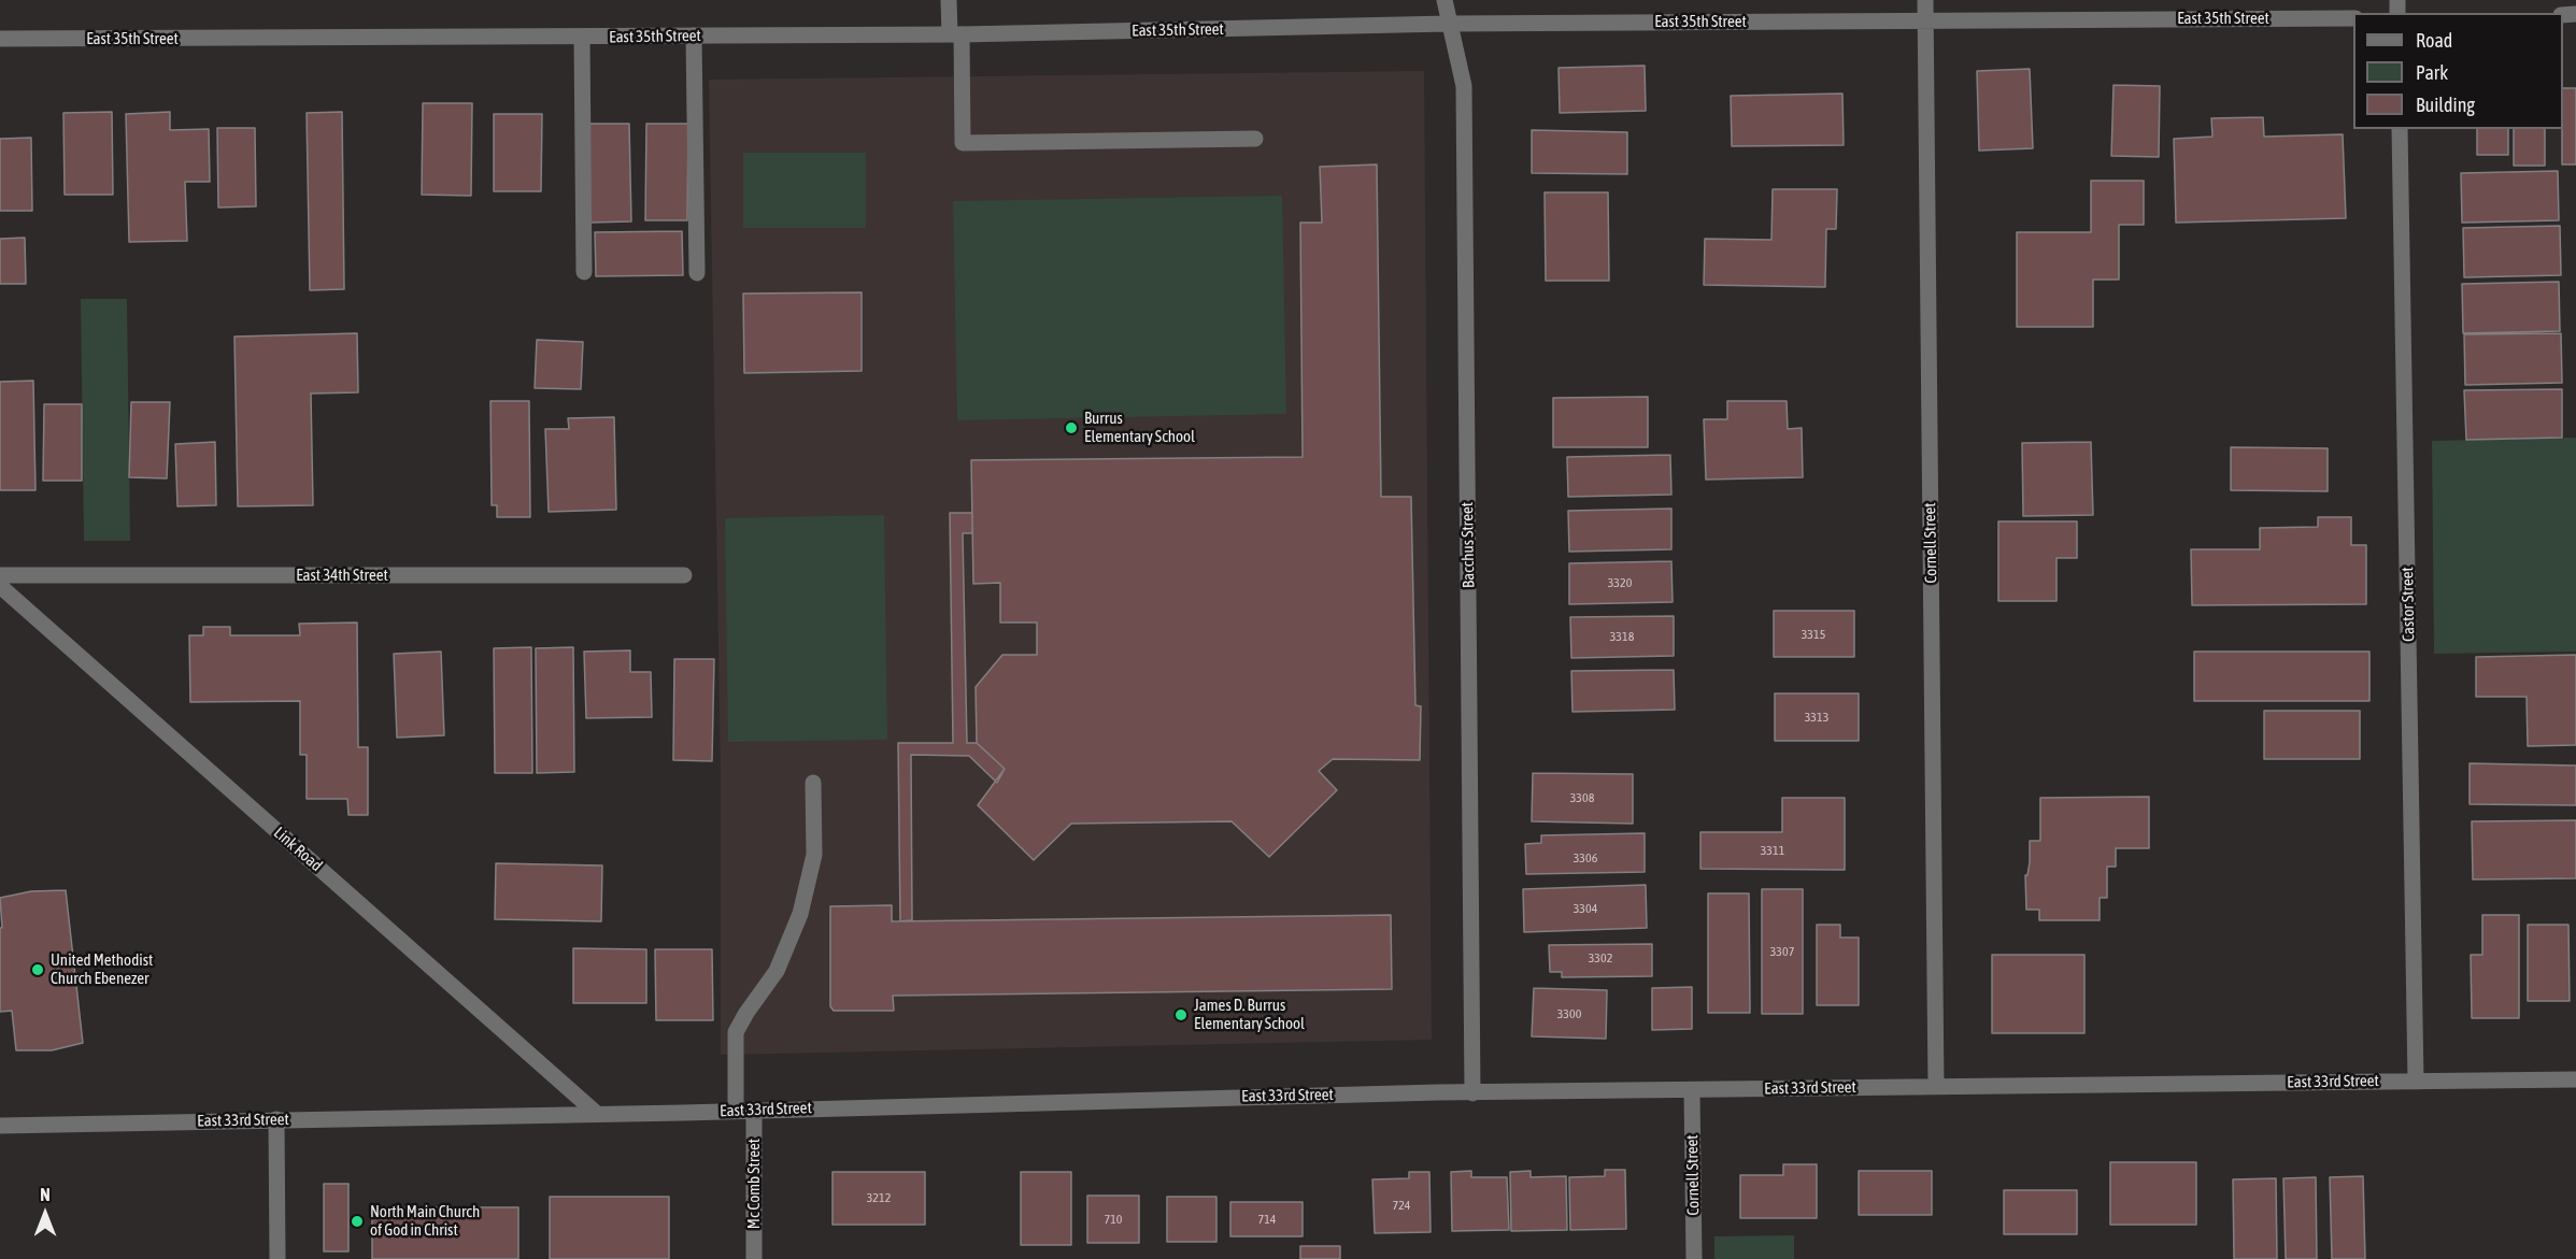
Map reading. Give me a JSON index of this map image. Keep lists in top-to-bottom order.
{
  "streets": {
    "street": [
      "East 35th Street",
      "Cornell Street",
      "Bacchus Street",
      "East 34th Street",
      "Castor Street",
      "Link Road",
      "East 33rd Street",
      "Mc Comb Street"
    ]
  },
  "crossings": [
    ["East 35th Street", "Cornell Street"],
    ["East 35th Street", "Bacchus Street"],
    ["Cornell Street", "East 33rd Street"],
    ["Bacchus Street", "East 33rd Street"],
    ["Castor Street", "East 33rd Street"],
    ["Link Road", "East 33rd Street"],
    ["East 33rd Street", "Mc Comb Street"]
  ],
  "places": [
    "Burrus Elementary School",
    "United Methodist Church Ebenezer",
    "James D. Burrus Elementary School",
    "North Main Church of God in Christ"
  ],
  "house_numbers": [
    "3320",
    "3315",
    "3318",
    "3313",
    "3308",
    "3311",
    "3306",
    "3304",
    "3307",
    "3302",
    "3300",
    "3212",
    "724",
    "710",
    "714"
  ],
  "legend": ["Road", "Park", "Building"],
  "north": "top"
}
